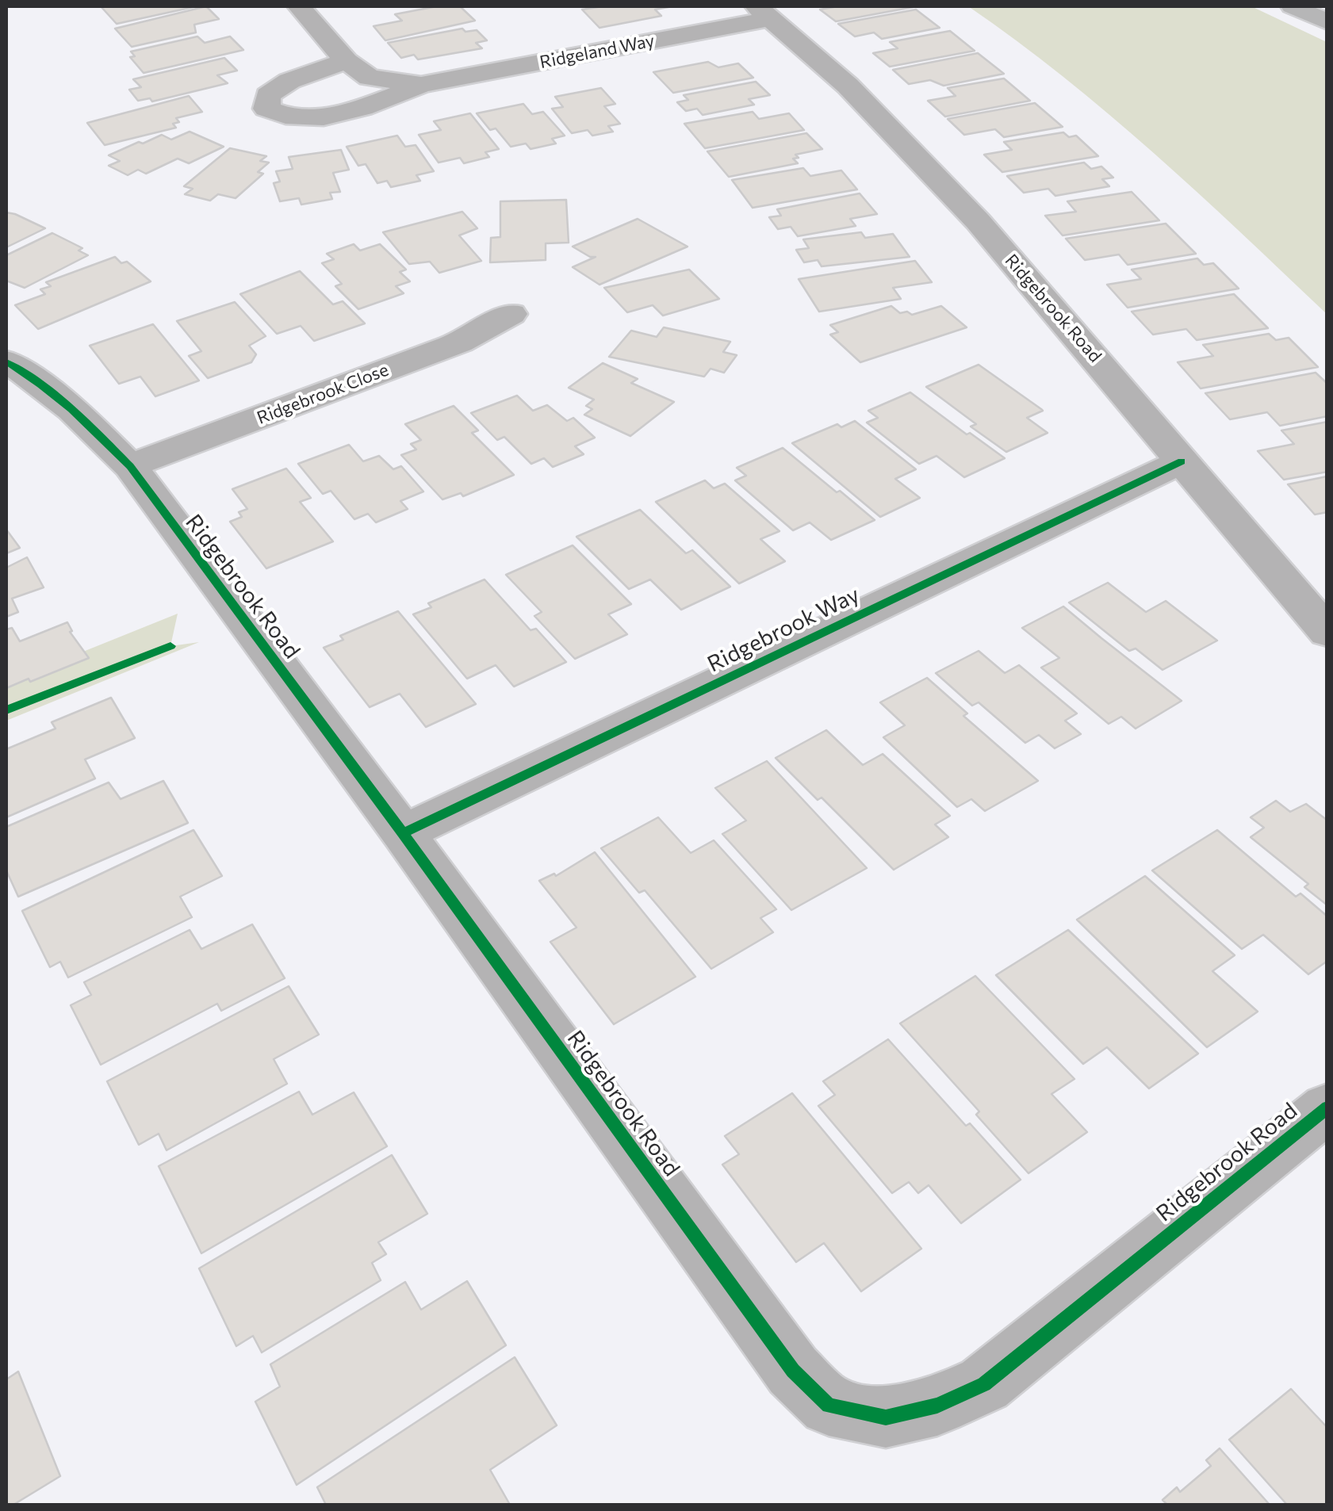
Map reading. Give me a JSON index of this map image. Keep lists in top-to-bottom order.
{
  "streets": {
    "street": [
      "Ridgeland Way",
      "Ridgebrook Road",
      "Ridgebrook Close",
      "Ridgebrook Way"
    ]
  },
  "crossings": [
    ["Ridgeland Way", "Ridgebrook Road"],
    ["Ridgebrook Road", "Ridgebrook Close"],
    ["Ridgebrook Road", "Ridgebrook Way"]
  ]
}
